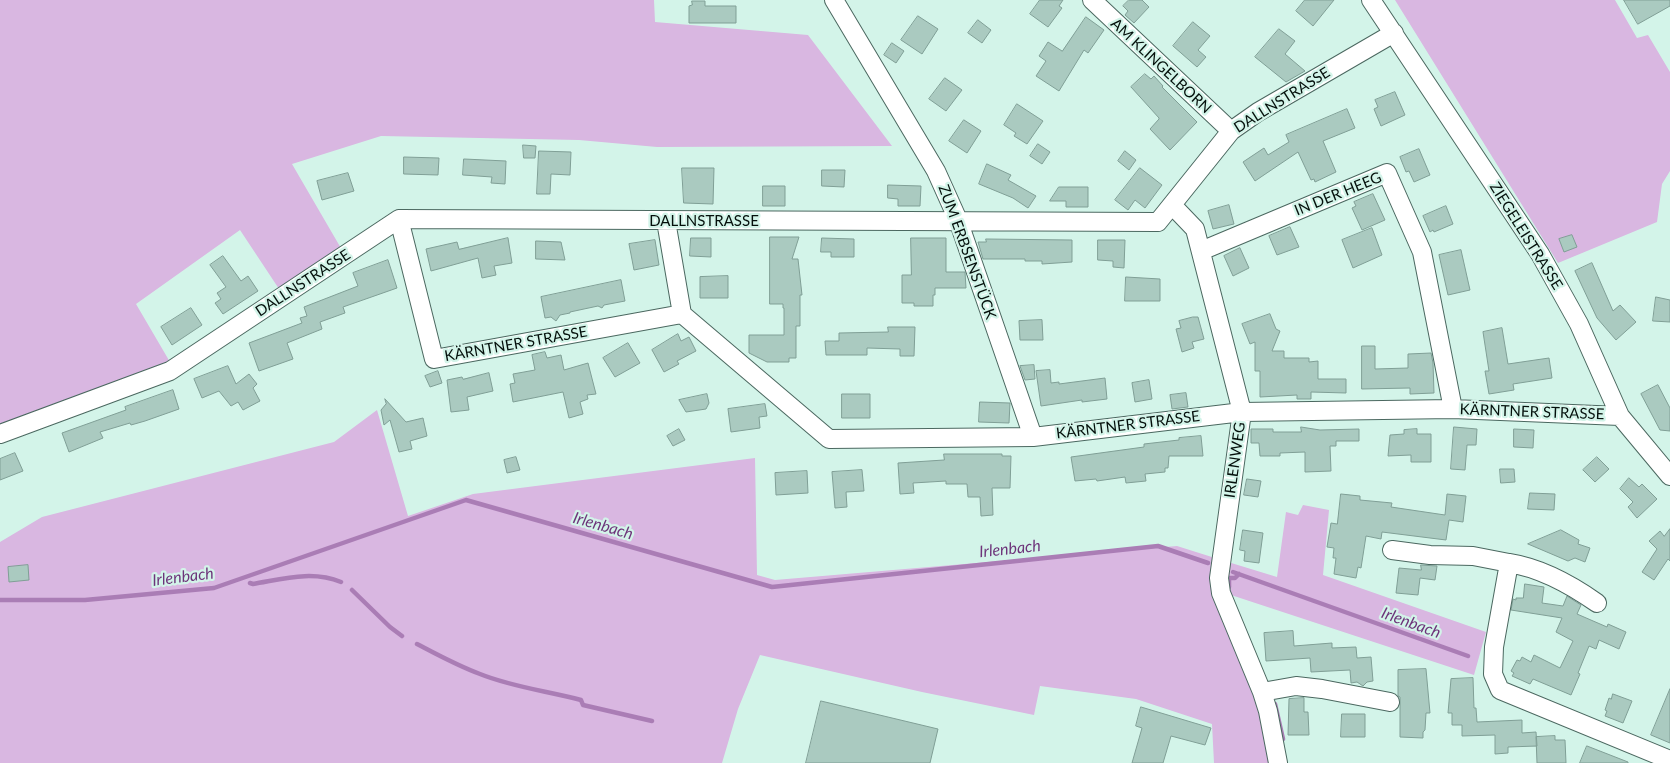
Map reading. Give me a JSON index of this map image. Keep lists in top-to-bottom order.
{
  "streets": {
    "street": [
      "AM KLINGELBORN",
      "DALLNSTRASSE",
      "IN DER HEEG",
      "ZIEGELEISTRASSE",
      "ZUM ERBSENSTÜCK",
      "KÄRNTNER STRASSE",
      "IRLENWEG"
    ]
  },
  "crossings": [
    ["AM KLINGELBORN", "DALLNSTRASSE"],
    ["DALLNSTRASSE", "ZIEGELEISTRASSE"],
    ["DALLNSTRASSE", "ZUM ERBSENSTÜCK"],
    ["DALLNSTRASSE", "KÄRNTNER STRASSE"],
    ["DALLNSTRASSE", "IRLENWEG"],
    ["IN DER HEEG", "KÄRNTNER STRASSE"],
    ["IN DER HEEG", "IRLENWEG"],
    ["ZIEGELEISTRASSE", "KÄRNTNER STRASSE"],
    ["ZUM ERBSENSTÜCK", "KÄRNTNER STRASSE"],
    ["KÄRNTNER STRASSE", "IRLENWEG"]
  ],
  "water": ["Irlenbach"]
}
